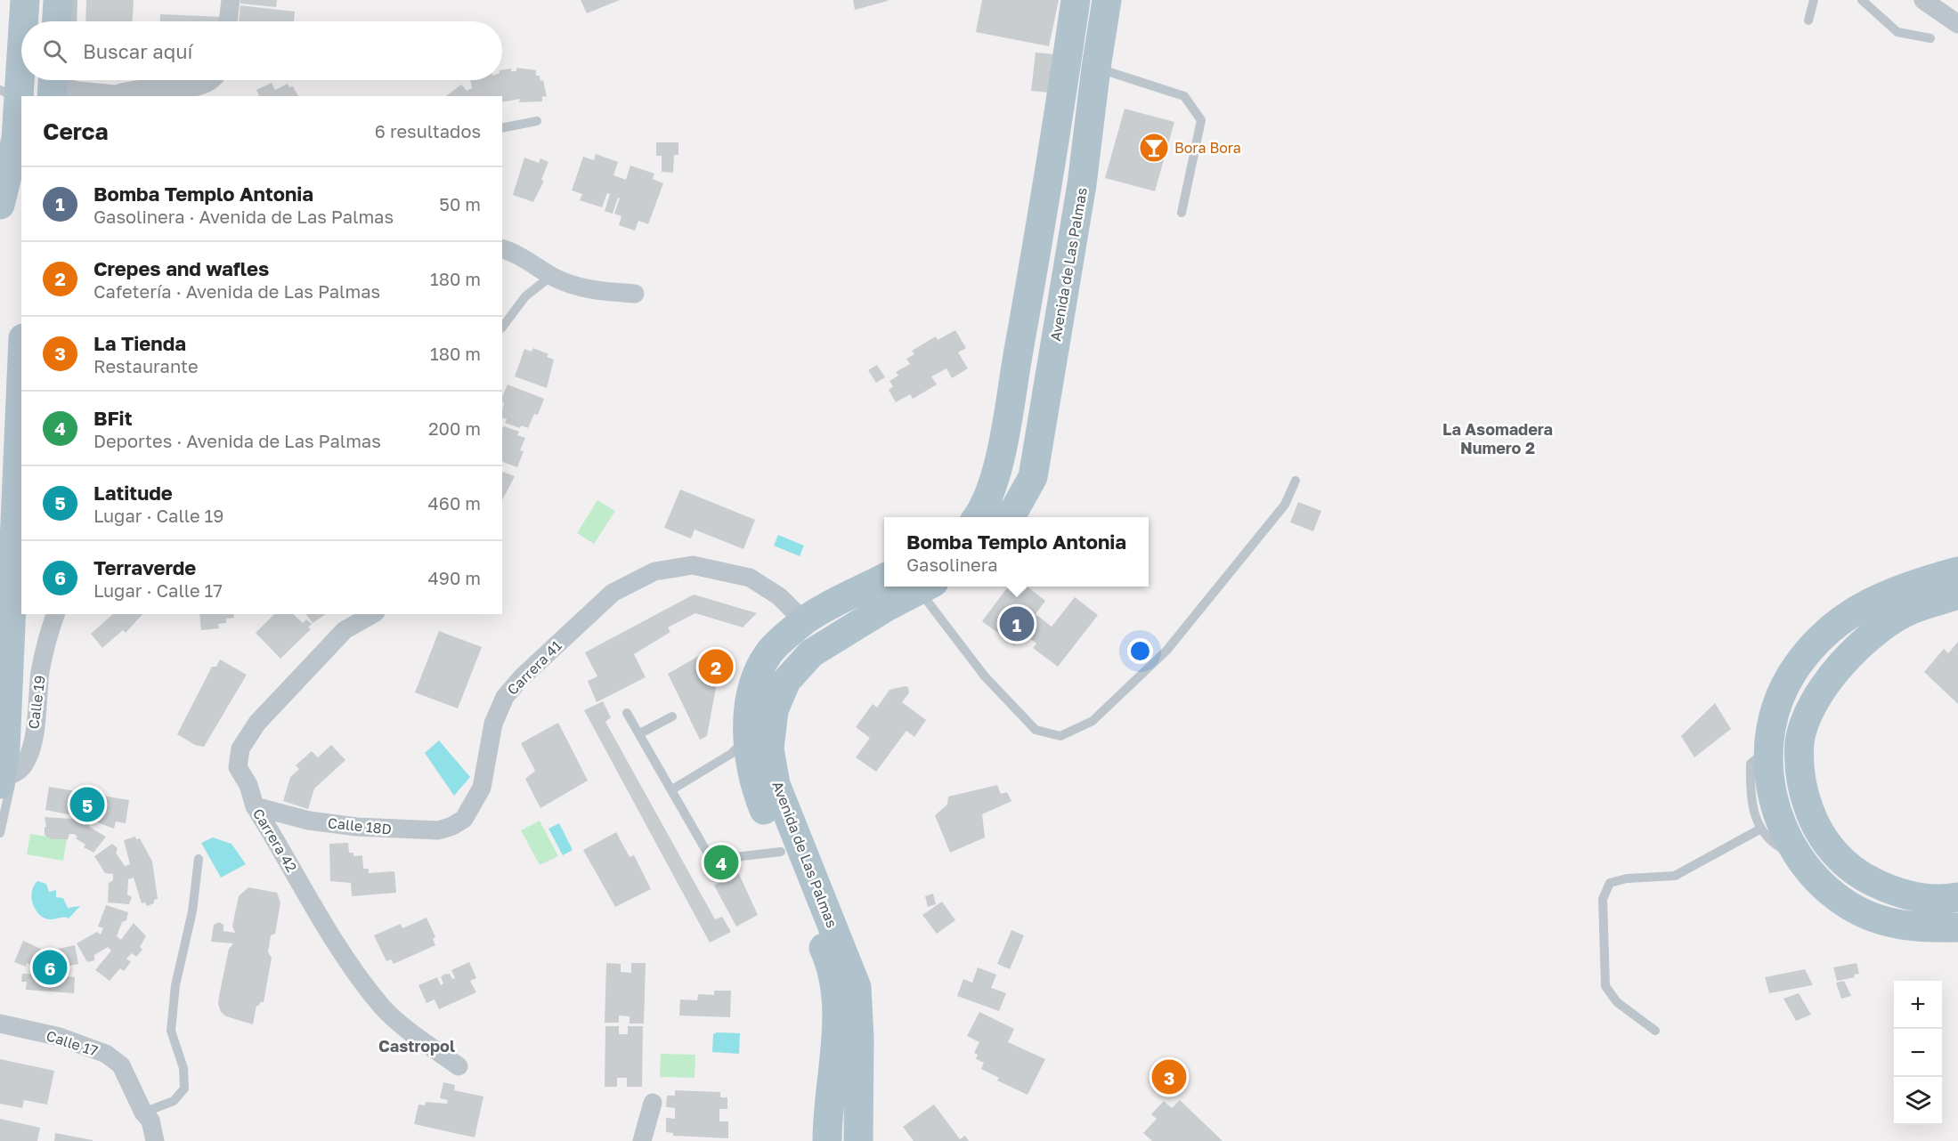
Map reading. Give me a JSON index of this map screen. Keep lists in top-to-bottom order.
{
  "streets": {
    "main road": ["Avenida de Las Palmas"],
    "street": [
      "Carrera 41",
      "Calle 19",
      "Calle 18D",
      "Carrera 42",
      "Calle 17"
    ]
  },
  "crossings": [
    ["Avenida de Las Palmas", "Carrera 41"],
    ["Carrera 41", "Calle 18D"],
    ["Calle 18D", "Carrera 42"]
  ],
  "districts": ["La Asomadera Numero 2", "Castropol"],
  "places": {
    "bar": ["Bora Bora"]
  },
  "page": {
    "search": "Buscar aquí",
    "heading": ["Cerca", "6 resultados"],
    "list": [
      {
        "mark": "1",
        "name": "Bomba Templo Antonia",
        "note": "Gasolinera · Avenida de Las Palmas",
        "value": "50 m"
      },
      {
        "mark": "2",
        "name": "Crepes and wafles",
        "note": "Cafetería · Avenida de Las Palmas",
        "value": "180 m"
      },
      {
        "mark": "3",
        "name": "La Tienda",
        "note": "Restaurante",
        "value": "180 m"
      },
      {
        "mark": "4",
        "name": "BFit",
        "note": "Deportes · Avenida de Las Palmas",
        "value": "200 m"
      },
      {
        "mark": "5",
        "name": "Latitude",
        "note": "Lugar · Calle 19",
        "value": "460 m"
      },
      {
        "mark": "6",
        "name": "Terraverde",
        "note": "Lugar · Calle 17",
        "value": "490 m"
      }
    ],
    "popup": ["Bomba Templo Antonia", "Gasolinera"],
    "pins": [
      "1",
      "2",
      "5",
      "4",
      "6",
      "3"
    ],
    "map_buttons": ["+", "−"]
  }
}
